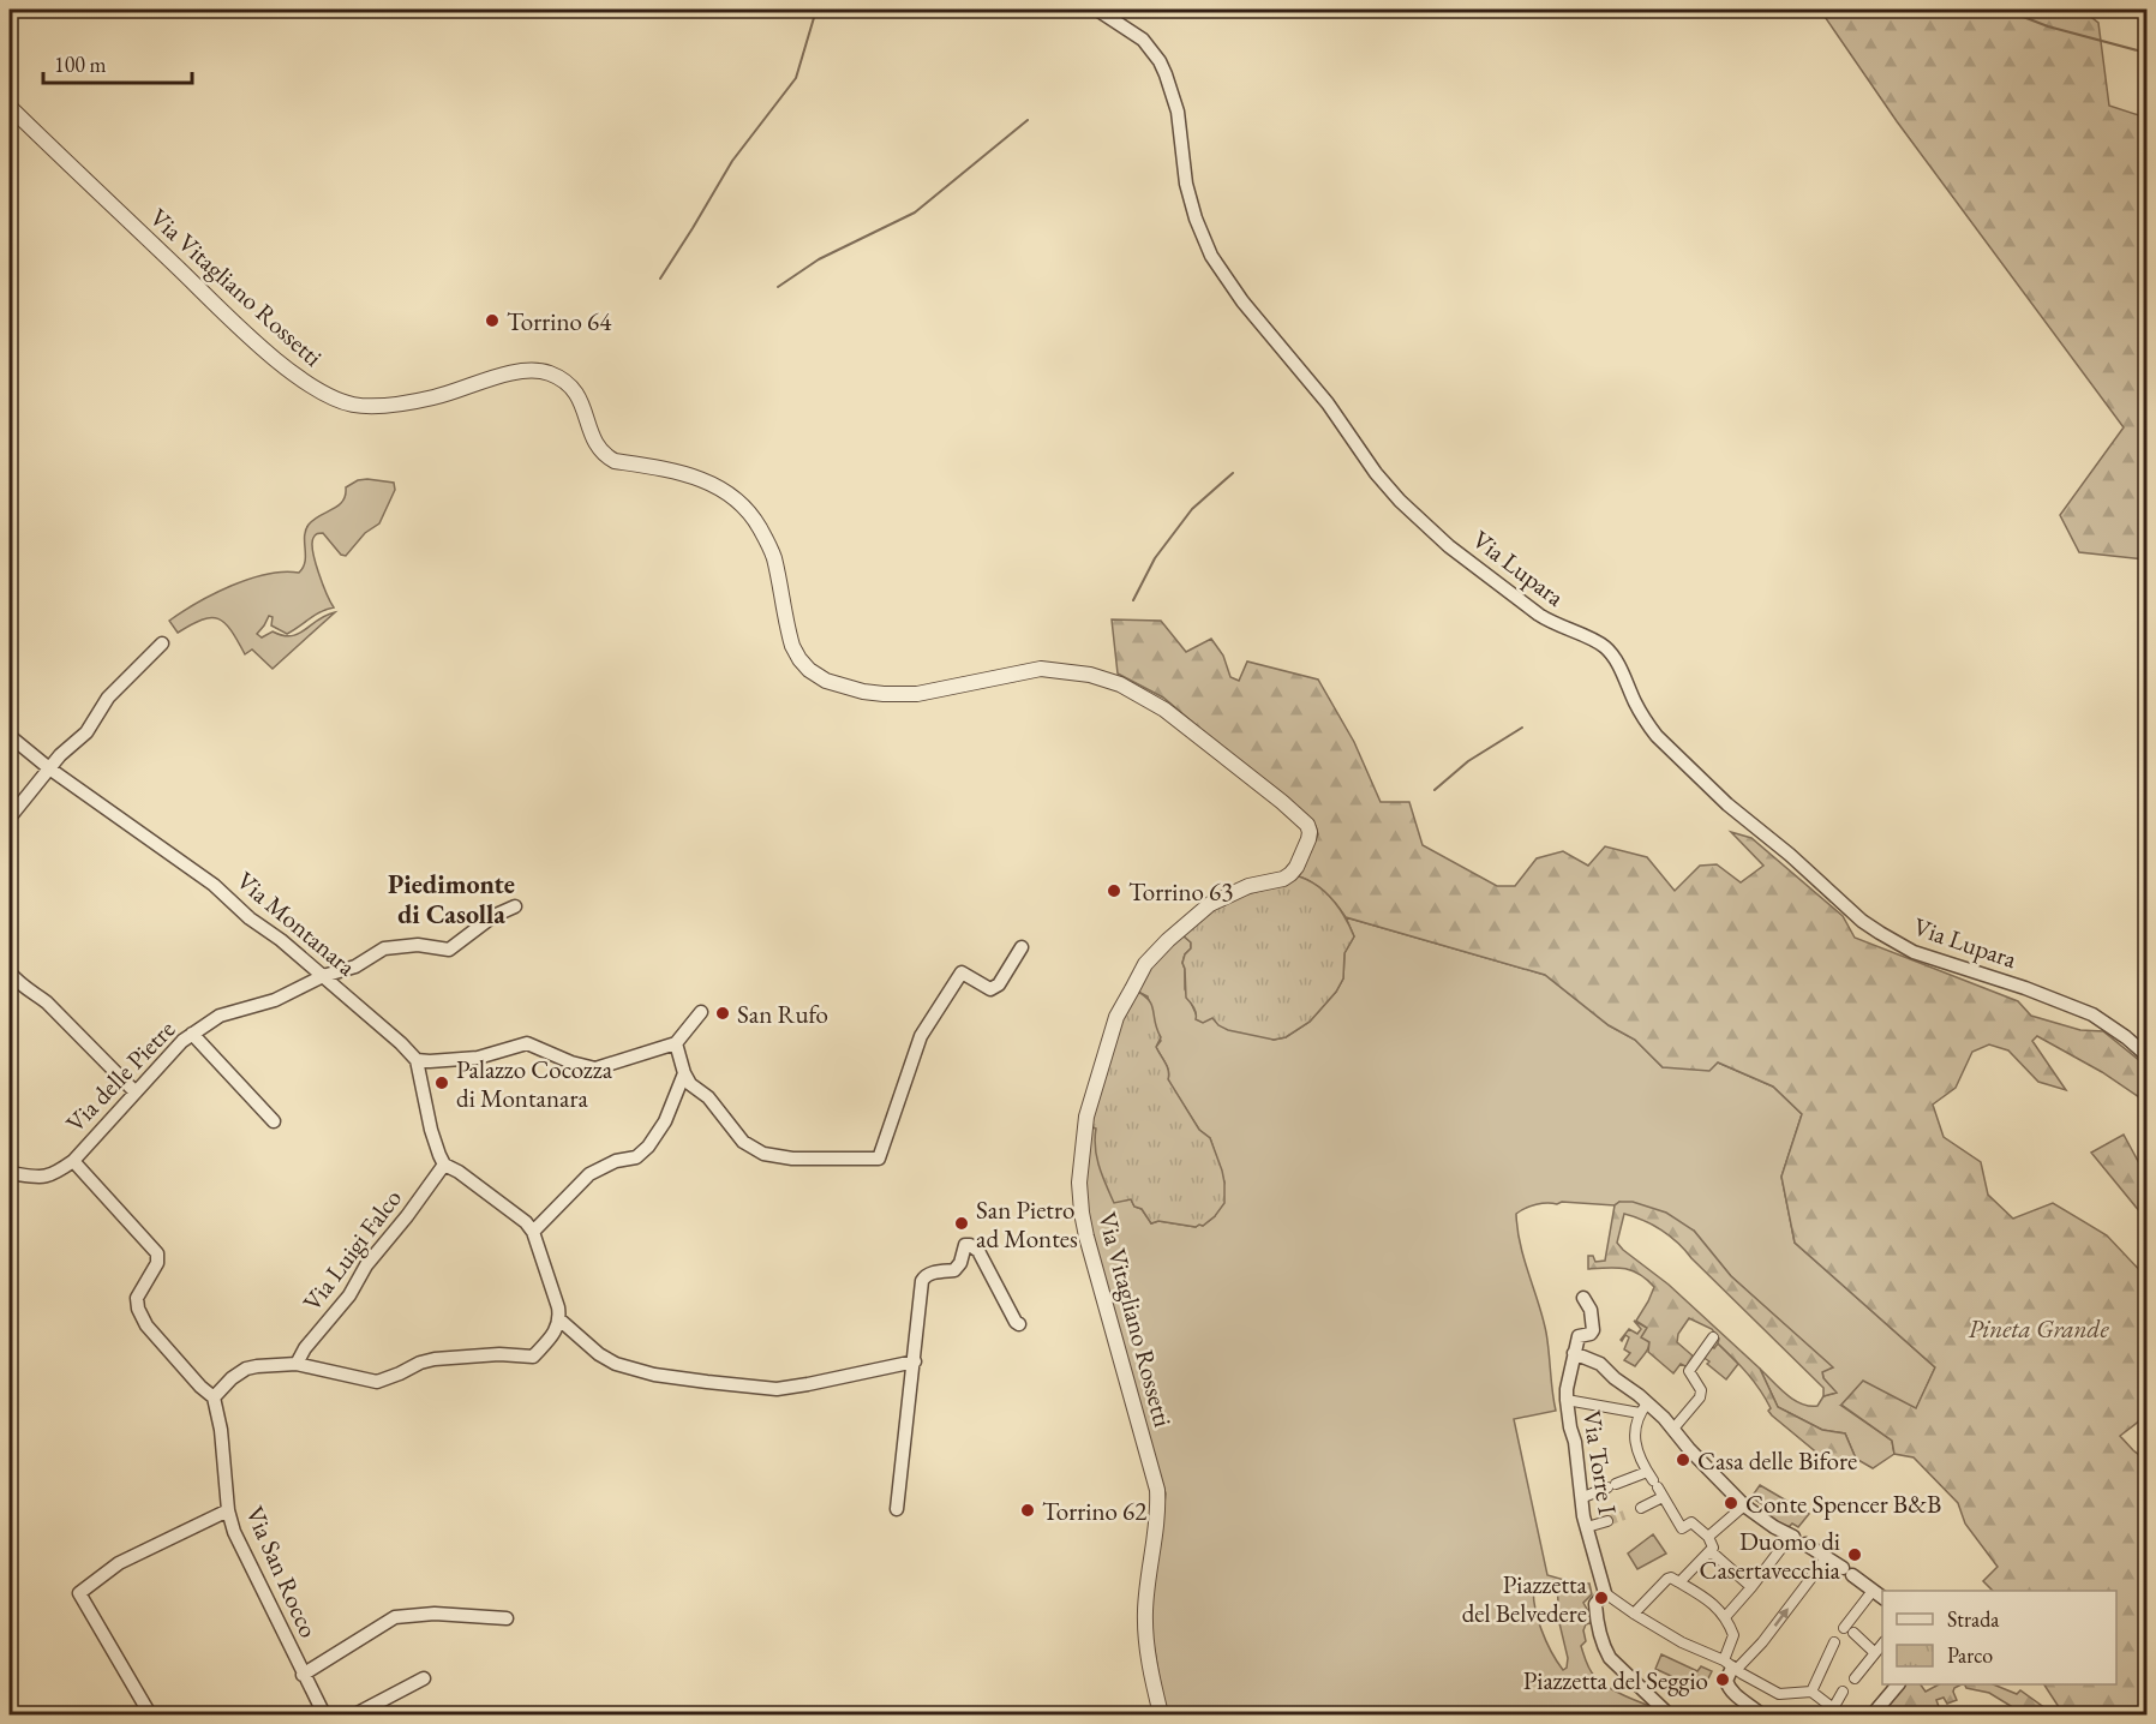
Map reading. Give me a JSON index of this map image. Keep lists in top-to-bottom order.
{
  "streets": {
    "street": [
      "Via Vitagliano Rossetti",
      "Via Lupara",
      "Via Montanara",
      "Via delle Pietre",
      "Via Luigi Falco",
      "Via Torre I",
      "Via San Rocco"
    ]
  },
  "crossings": [
    ["Via Montanara", "Via delle Pietre"]
  ],
  "districts": ["Piedimonte di Casolla"],
  "parks": ["Pineta Grande"],
  "places": [
    "Torrino 64",
    "Torrino 63",
    "San Rufo",
    "Palazzo Cocozza di Montanara",
    "San Pietro ad Montes",
    "Casa delle Bifore",
    "Conte Spencer B&B",
    "Torrino 62",
    "Duomo di Casertavecchia",
    "Piazzetta del Belvedere",
    "Piazzetta del Seggio"
  ],
  "legend": ["Strada", "Parco"],
  "scale_bar": "100 m"
}
